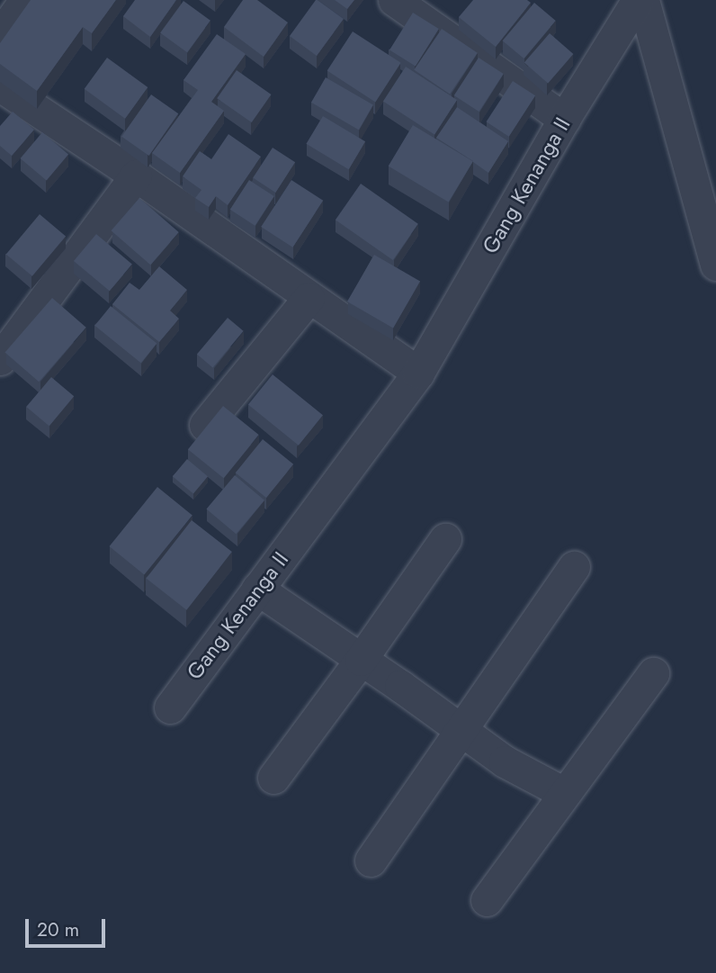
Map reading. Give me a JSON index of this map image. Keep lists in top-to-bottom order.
{
  "streets": {
    "street": ["Gang Kenanga II"]
  },
  "scale_bar": "20 m"
}
